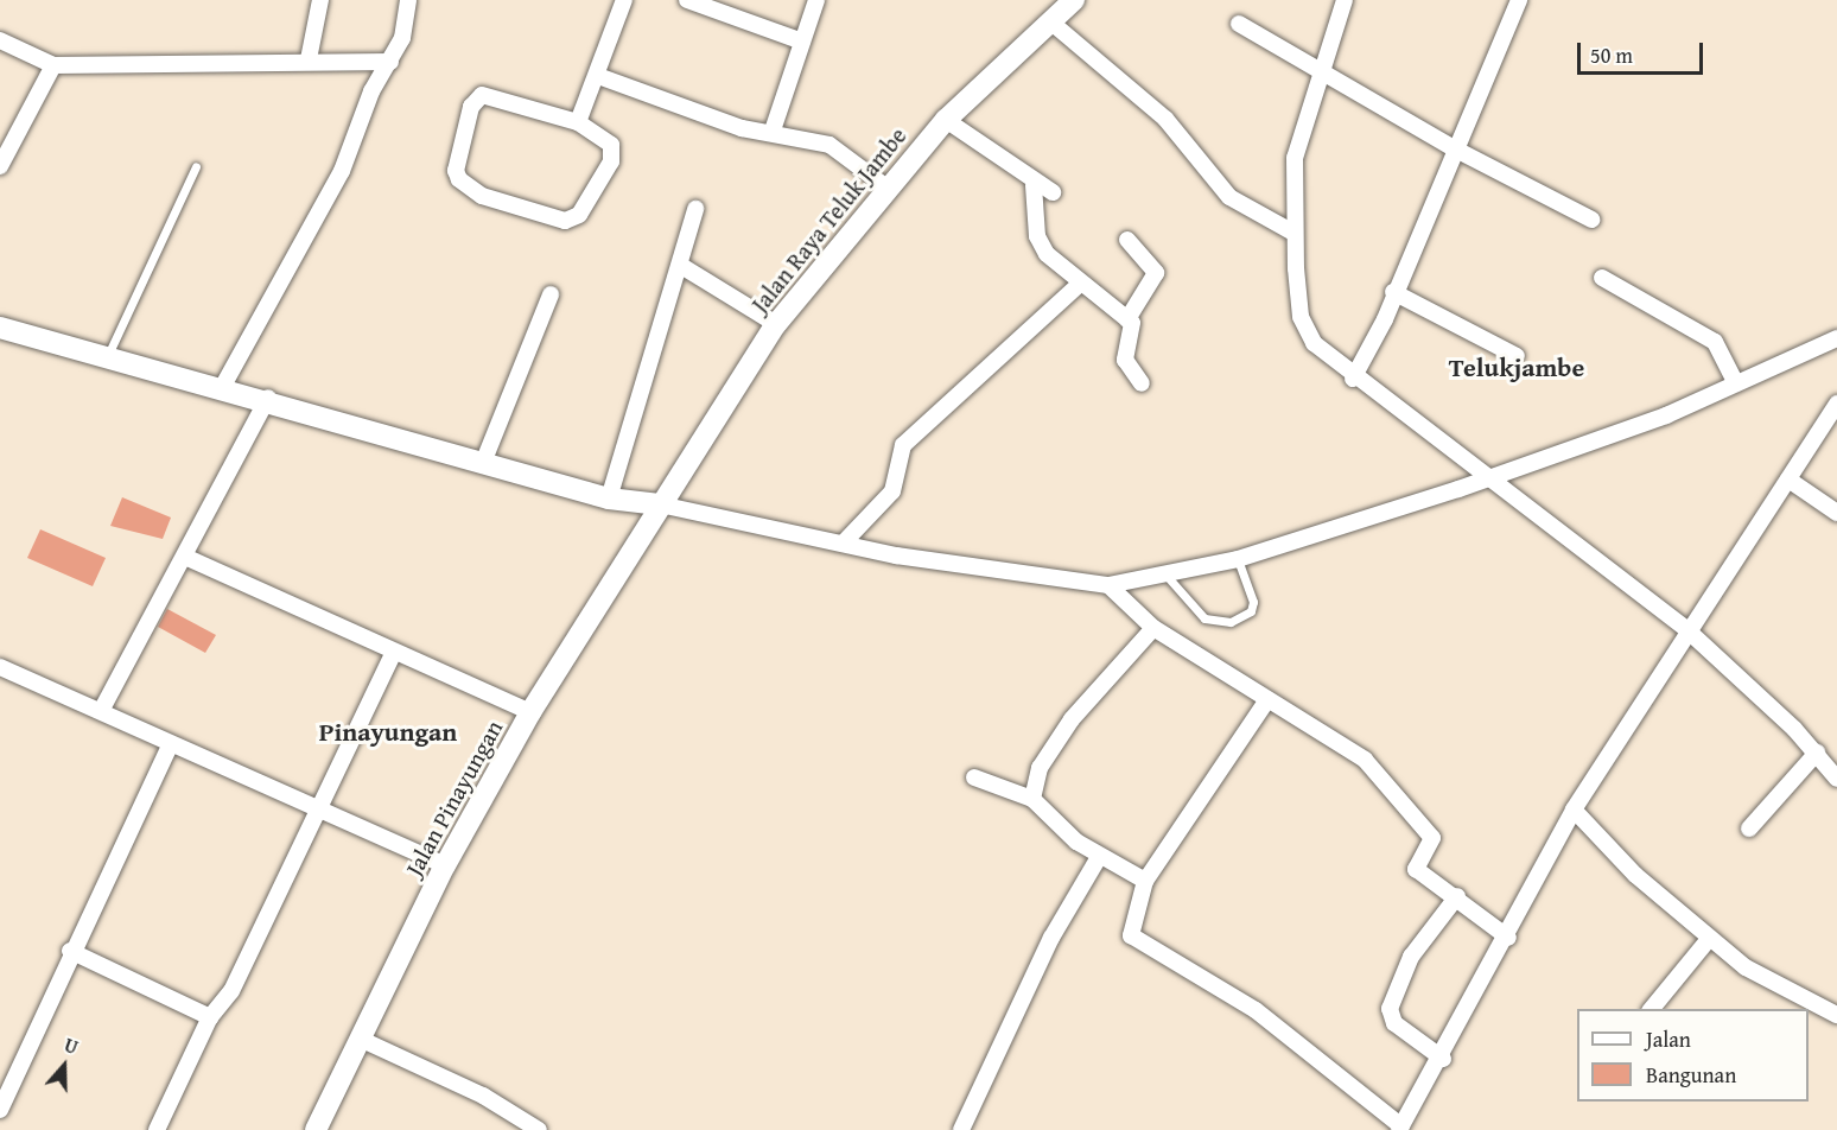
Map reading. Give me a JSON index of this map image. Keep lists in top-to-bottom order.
{
  "streets": {
    "main road": ["Jalan Raya Teluk Jambe", "Jalan Pinayungan"]
  },
  "crossings": [
    ["Jalan Raya Teluk Jambe", "Jalan Pinayungan"]
  ],
  "districts": ["Telukjambe", "Pinayungan"],
  "legend": ["Jalan", "Bangunan"],
  "scale_bar": "50 m",
  "north": "top"
}
